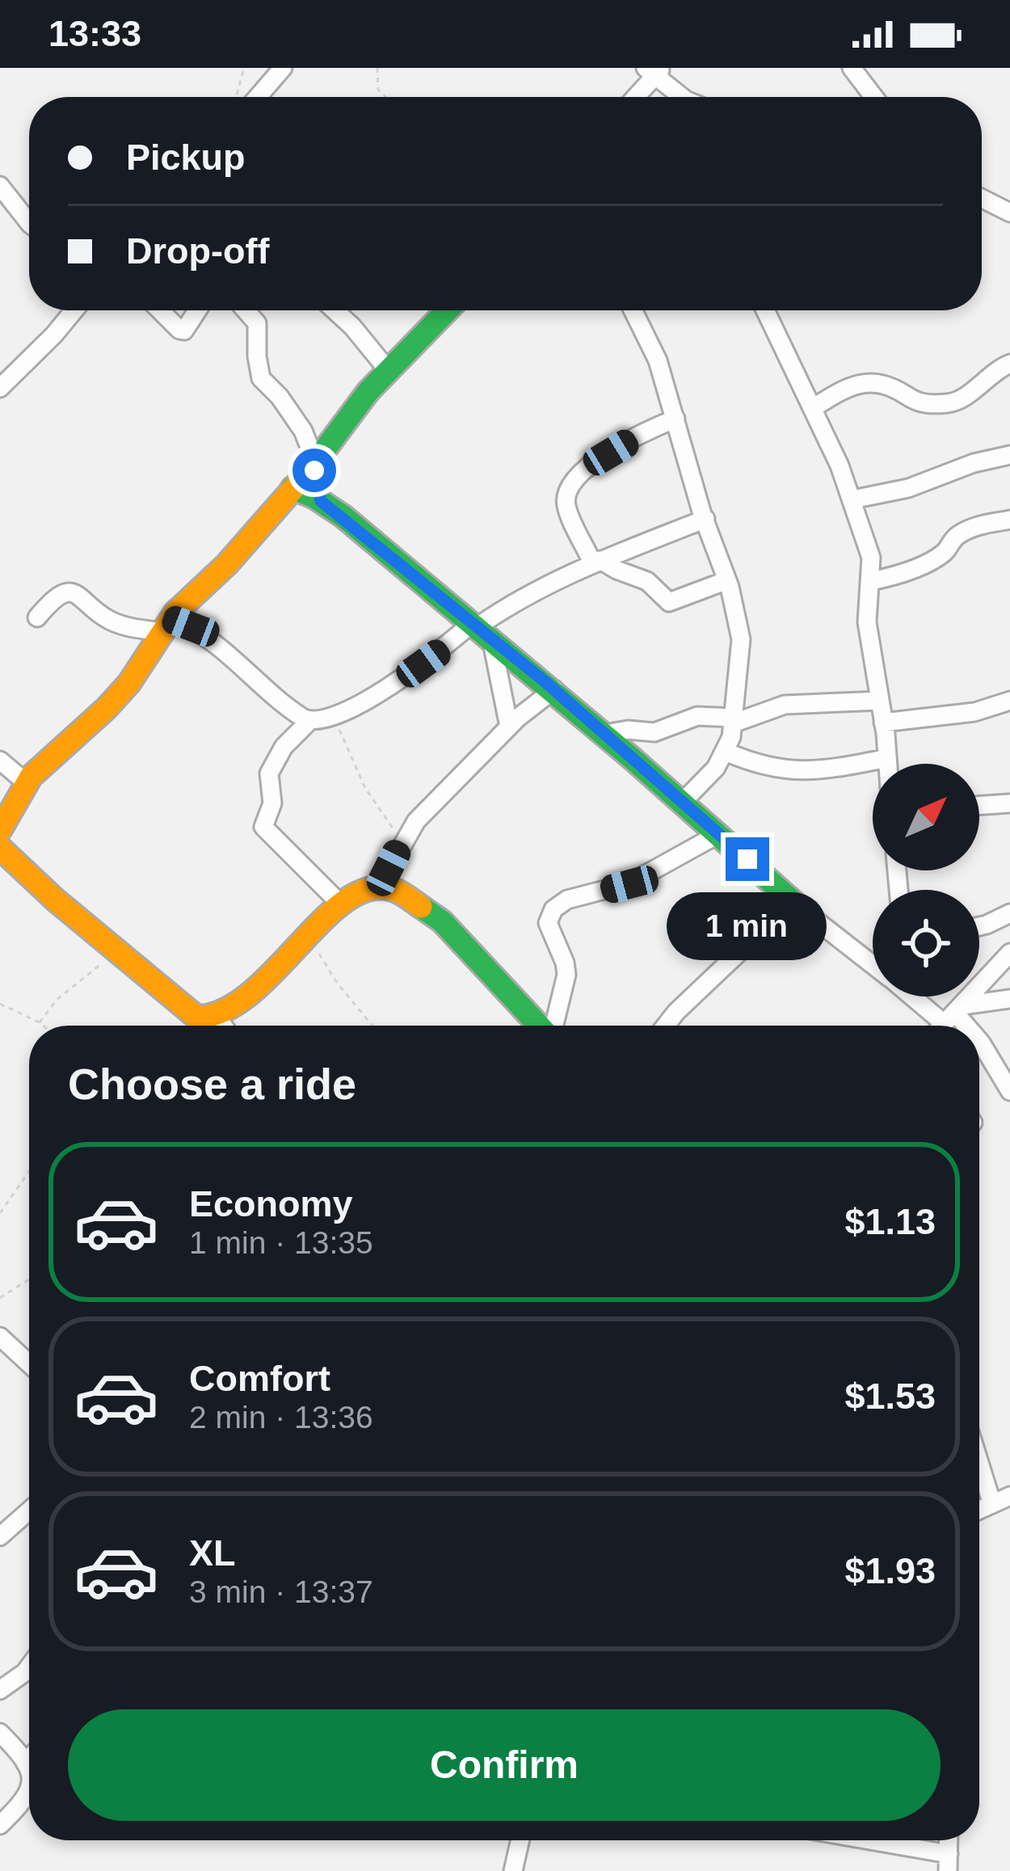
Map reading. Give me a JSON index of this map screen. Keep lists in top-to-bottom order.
{
  "north": "top right",
  "page": {
    "status": "13:33",
    "banner": ["Pickup", "Drop-off"],
    "bubble": "1 min",
    "heading": "Choose a ride",
    "list": [
      {
        "name": "Economy",
        "note": "1 min · 13:35",
        "value": "$1.13"
      },
      {
        "name": "Comfort",
        "note": "2 min · 13:36",
        "value": "$1.53"
      },
      {
        "name": "XL",
        "note": "3 min · 13:37",
        "value": "$1.93"
      }
    ],
    "buttons": "Confirm"
  }
}
